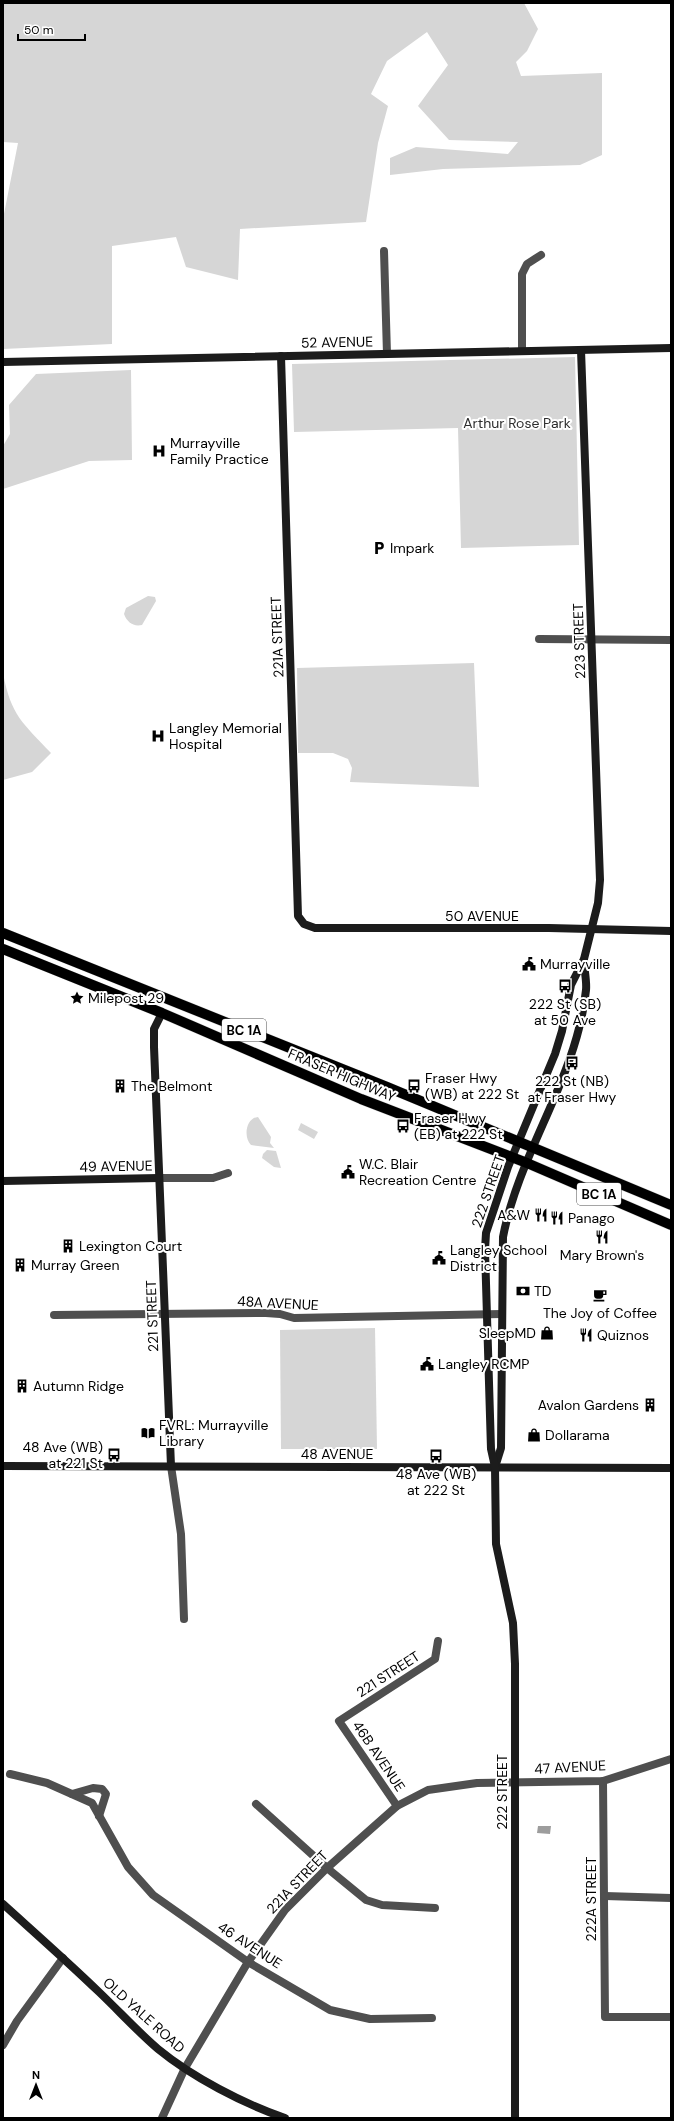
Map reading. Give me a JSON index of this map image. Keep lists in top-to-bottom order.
{
  "streets": {
    "main road": ["BC 1A", "FRASER HIGHWAY"],
    "street": [
      "52 AVENUE",
      "221A STREET",
      "223 STREET",
      "50 AVENUE",
      "49 AVENUE",
      "222 STREET",
      "48A AVENUE",
      "221 STREET",
      "48 AVENUE",
      "46B AVENUE",
      "47 AVENUE",
      "222A STREET",
      "46 AVENUE",
      "OLD YALE ROAD"
    ]
  },
  "crossings": [
    ["52 AVENUE", "221A STREET"],
    ["52 AVENUE", "223 STREET"],
    ["221A STREET", "50 AVENUE"],
    ["221A STREET", "222 STREET"],
    ["221A STREET", "46B AVENUE"],
    ["221A STREET", "47 AVENUE"],
    ["221A STREET", "46 AVENUE"],
    ["221A STREET", "OLD YALE ROAD"],
    ["223 STREET", "50 AVENUE"],
    ["223 STREET", "222 STREET"],
    ["50 AVENUE", "222 STREET"],
    ["FRASER HIGHWAY", "222 STREET"],
    ["FRASER HIGHWAY", "221 STREET"],
    ["49 AVENUE", "221 STREET"],
    ["222 STREET", "48A AVENUE"],
    ["222 STREET", "48 AVENUE"],
    ["222 STREET", "47 AVENUE"],
    ["48A AVENUE", "221 STREET"],
    ["221 STREET", "48 AVENUE"],
    ["221 STREET", "46B AVENUE"],
    ["47 AVENUE", "222A STREET"]
  ],
  "parks": ["Arthur Rose Park"],
  "places": {
    "hospital": ["Murrayville Family Practice", "Langley Memorial Hospital"],
    "parking": ["Impark"],
    "public building": [
      "Murrayville",
      "W.C. Blair Recreation Centre",
      "Langley School District",
      "Langley RCMP"
    ],
    "bus stop": [
      "222 St (SB) at 50 Ave",
      "222 St (NB) at Fraser Hwy",
      "Fraser Hwy (WB) at 222 St",
      "Fraser Hwy (EB) at 222 St",
      "48 Ave (WB) at 221 St",
      "48 Ave (WB) at 222 St"
    ],
    "place": ["Milepost 29"],
    "building": [
      "The Belmont",
      "Lexington Court",
      "Murray Green",
      "Autumn Ridge",
      "Avalon Gardens"
    ],
    "restaurant": [
      "A&W",
      "Panago",
      "Mary Brown's",
      "Quiznos"
    ],
    "bank": ["TD"],
    "cafe": ["The Joy of Coffee"],
    "shop": ["SleepMD", "Dollarama"],
    "library": ["FVRL: Murrayville Library"]
  },
  "scale_bar": "50 m",
  "north": "top"
}
